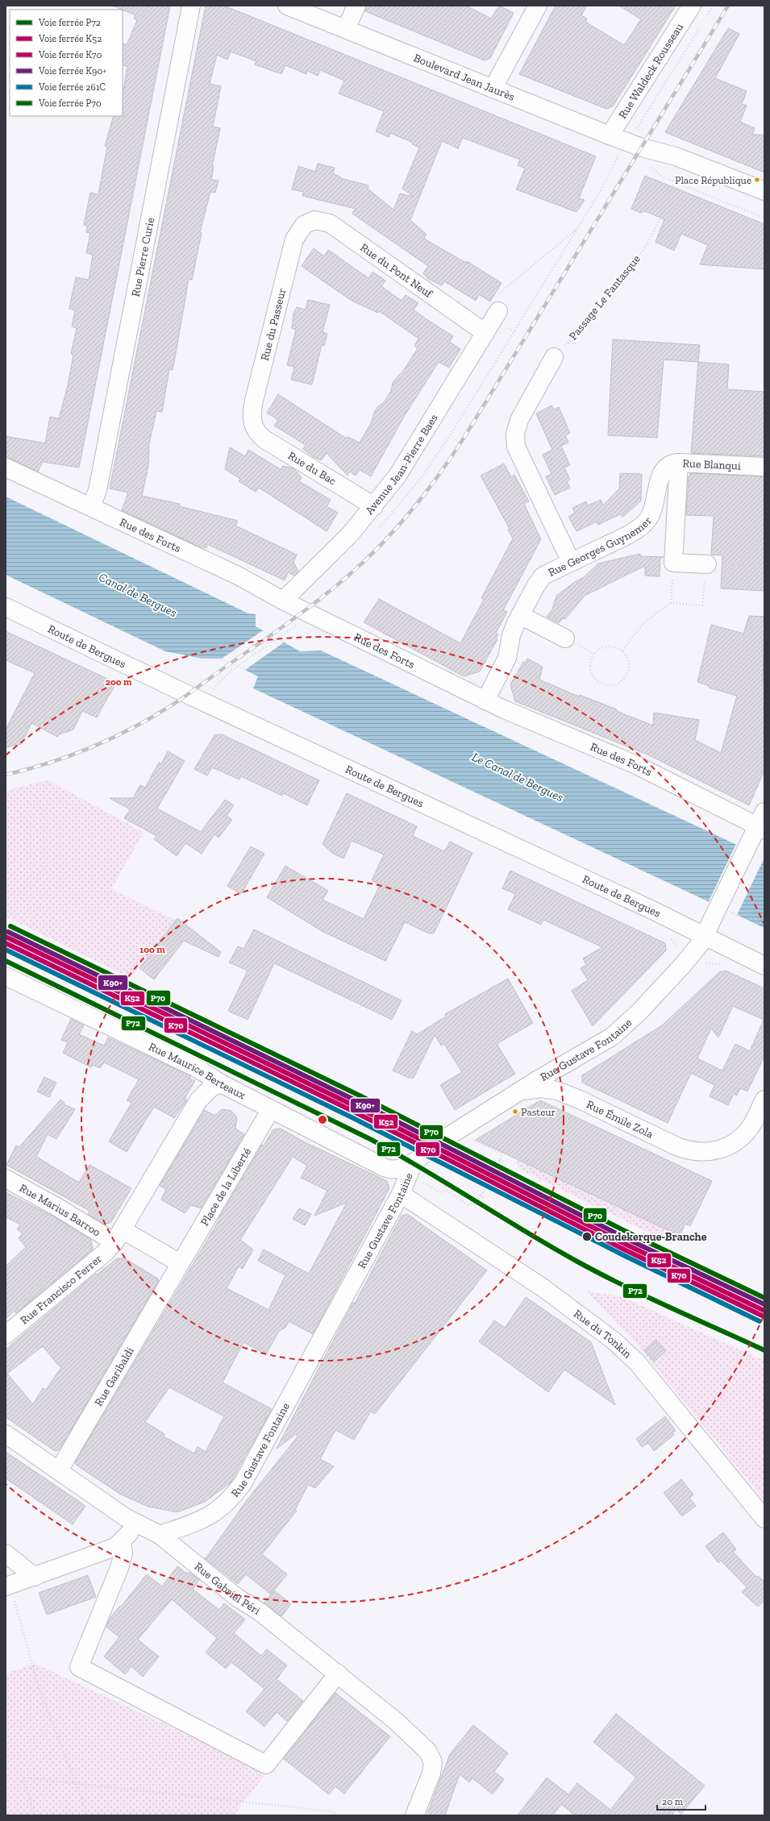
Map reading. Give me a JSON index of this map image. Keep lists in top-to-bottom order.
{
  "streets": {
    "street": [
      "Rue Waldeck Rousseau",
      "Boulevard Jean Jaurès",
      "Rue Pierre Curie",
      "Rue du Pont Neuf",
      "Rue du Passeur",
      "Avenue Jean-Pierre Baes",
      "Rue Blanqui",
      "Rue du Bac",
      "Rue des Forts",
      "Rue Georges Guynemer",
      "Route de Bergues",
      "Rue Gustave Fontaine",
      "Rue Maurice Berteaux",
      "Rue Émile Zola",
      "Place de la Liberté",
      "Rue Marius Barroo",
      "Rue Francisco Ferrer",
      "Rue du Tonkin",
      "Rue Garibaldi",
      "Rue Gabriel Péri"
    ],
    "path": ["Passage Le Fantasque"]
  },
  "crossings": [
    ["Rue Waldeck Rousseau", "Boulevard Jean Jaurès"],
    ["Rue Pierre Curie", "Rue des Forts"],
    ["Rue du Pont Neuf", "Rue du Passeur"],
    ["Rue du Pont Neuf", "Avenue Jean-Pierre Baes"],
    ["Rue du Passeur", "Rue du Bac"],
    ["Avenue Jean-Pierre Baes", "Rue du Bac"],
    ["Avenue Jean-Pierre Baes", "Rue des Forts"],
    ["Rue Blanqui", "Rue Georges Guynemer"],
    ["Rue des Forts", "Rue Georges Guynemer"],
    ["Rue des Forts", "Rue Gustave Fontaine"],
    ["Route de Bergues", "Rue Gustave Fontaine"],
    ["Rue Gustave Fontaine", "Rue Maurice Berteaux"],
    ["Rue Gustave Fontaine", "Rue Émile Zola"],
    ["Rue Gustave Fontaine", "Rue du Tonkin"],
    ["Rue Gustave Fontaine", "Rue Gabriel Péri"],
    ["Rue Maurice Berteaux", "Place de la Liberté"],
    ["Rue Maurice Berteaux", "Rue du Tonkin"],
    ["Place de la Liberté", "Rue Garibaldi"],
    ["Rue Marius Barroo", "Rue Francisco Ferrer"],
    ["Rue Garibaldi", "Rue Gabriel Péri"]
  ],
  "water": ["Canal de Bergues", "Le Canal de Bergues"],
  "places": ["Place République", "Pasteur", "Coudekerque-Branche"],
  "lines": [
    "rail line P70",
    "rail line K90+",
    "rail line K52",
    "rail line K70",
    "rail line 261C",
    "rail line P72"
  ],
  "legend": [
    "Voie ferrée P72",
    "Voie ferrée K52",
    "Voie ferrée K70",
    "Voie ferrée K90+",
    "Voie ferrée 261C",
    "Voie ferrée P70"
  ],
  "scale_bar": "20 m",
  "rings": ["200 m", "100 m"]
}
